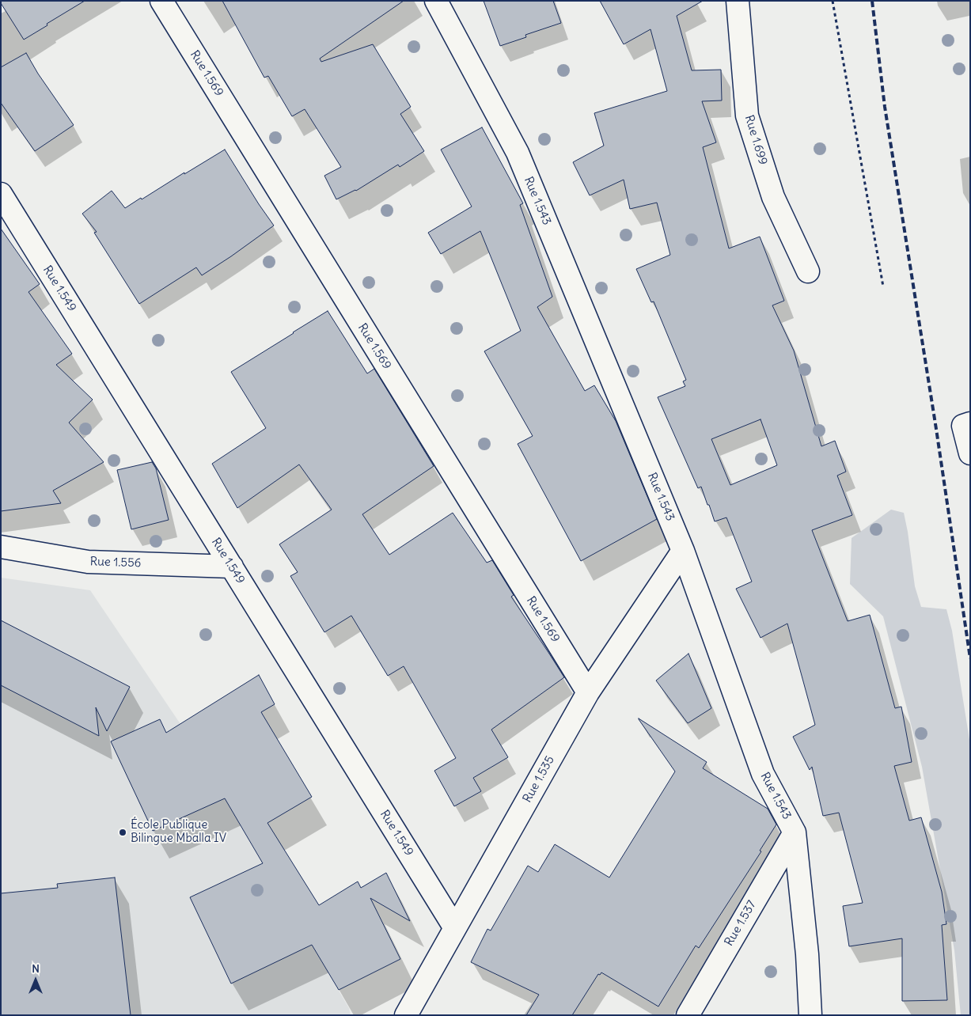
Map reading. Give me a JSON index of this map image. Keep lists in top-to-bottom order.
{
  "streets": {
    "street": [
      "Rue 1.569",
      "Rue 1.699",
      "Rue 1.543",
      "Rue 1.549",
      "Rue 1.556",
      "Rue 1.535",
      "Rue 1.537"
    ]
  },
  "crossings": [
    ["Rue 1.569", "Rue 1.535"],
    ["Rue 1.543", "Rue 1.535"],
    ["Rue 1.543", "Rue 1.537"],
    ["Rue 1.549", "Rue 1.556"],
    ["Rue 1.549", "Rue 1.535"]
  ],
  "places": ["École Publique Bilingue Mballa IV"],
  "north": "top"
}
